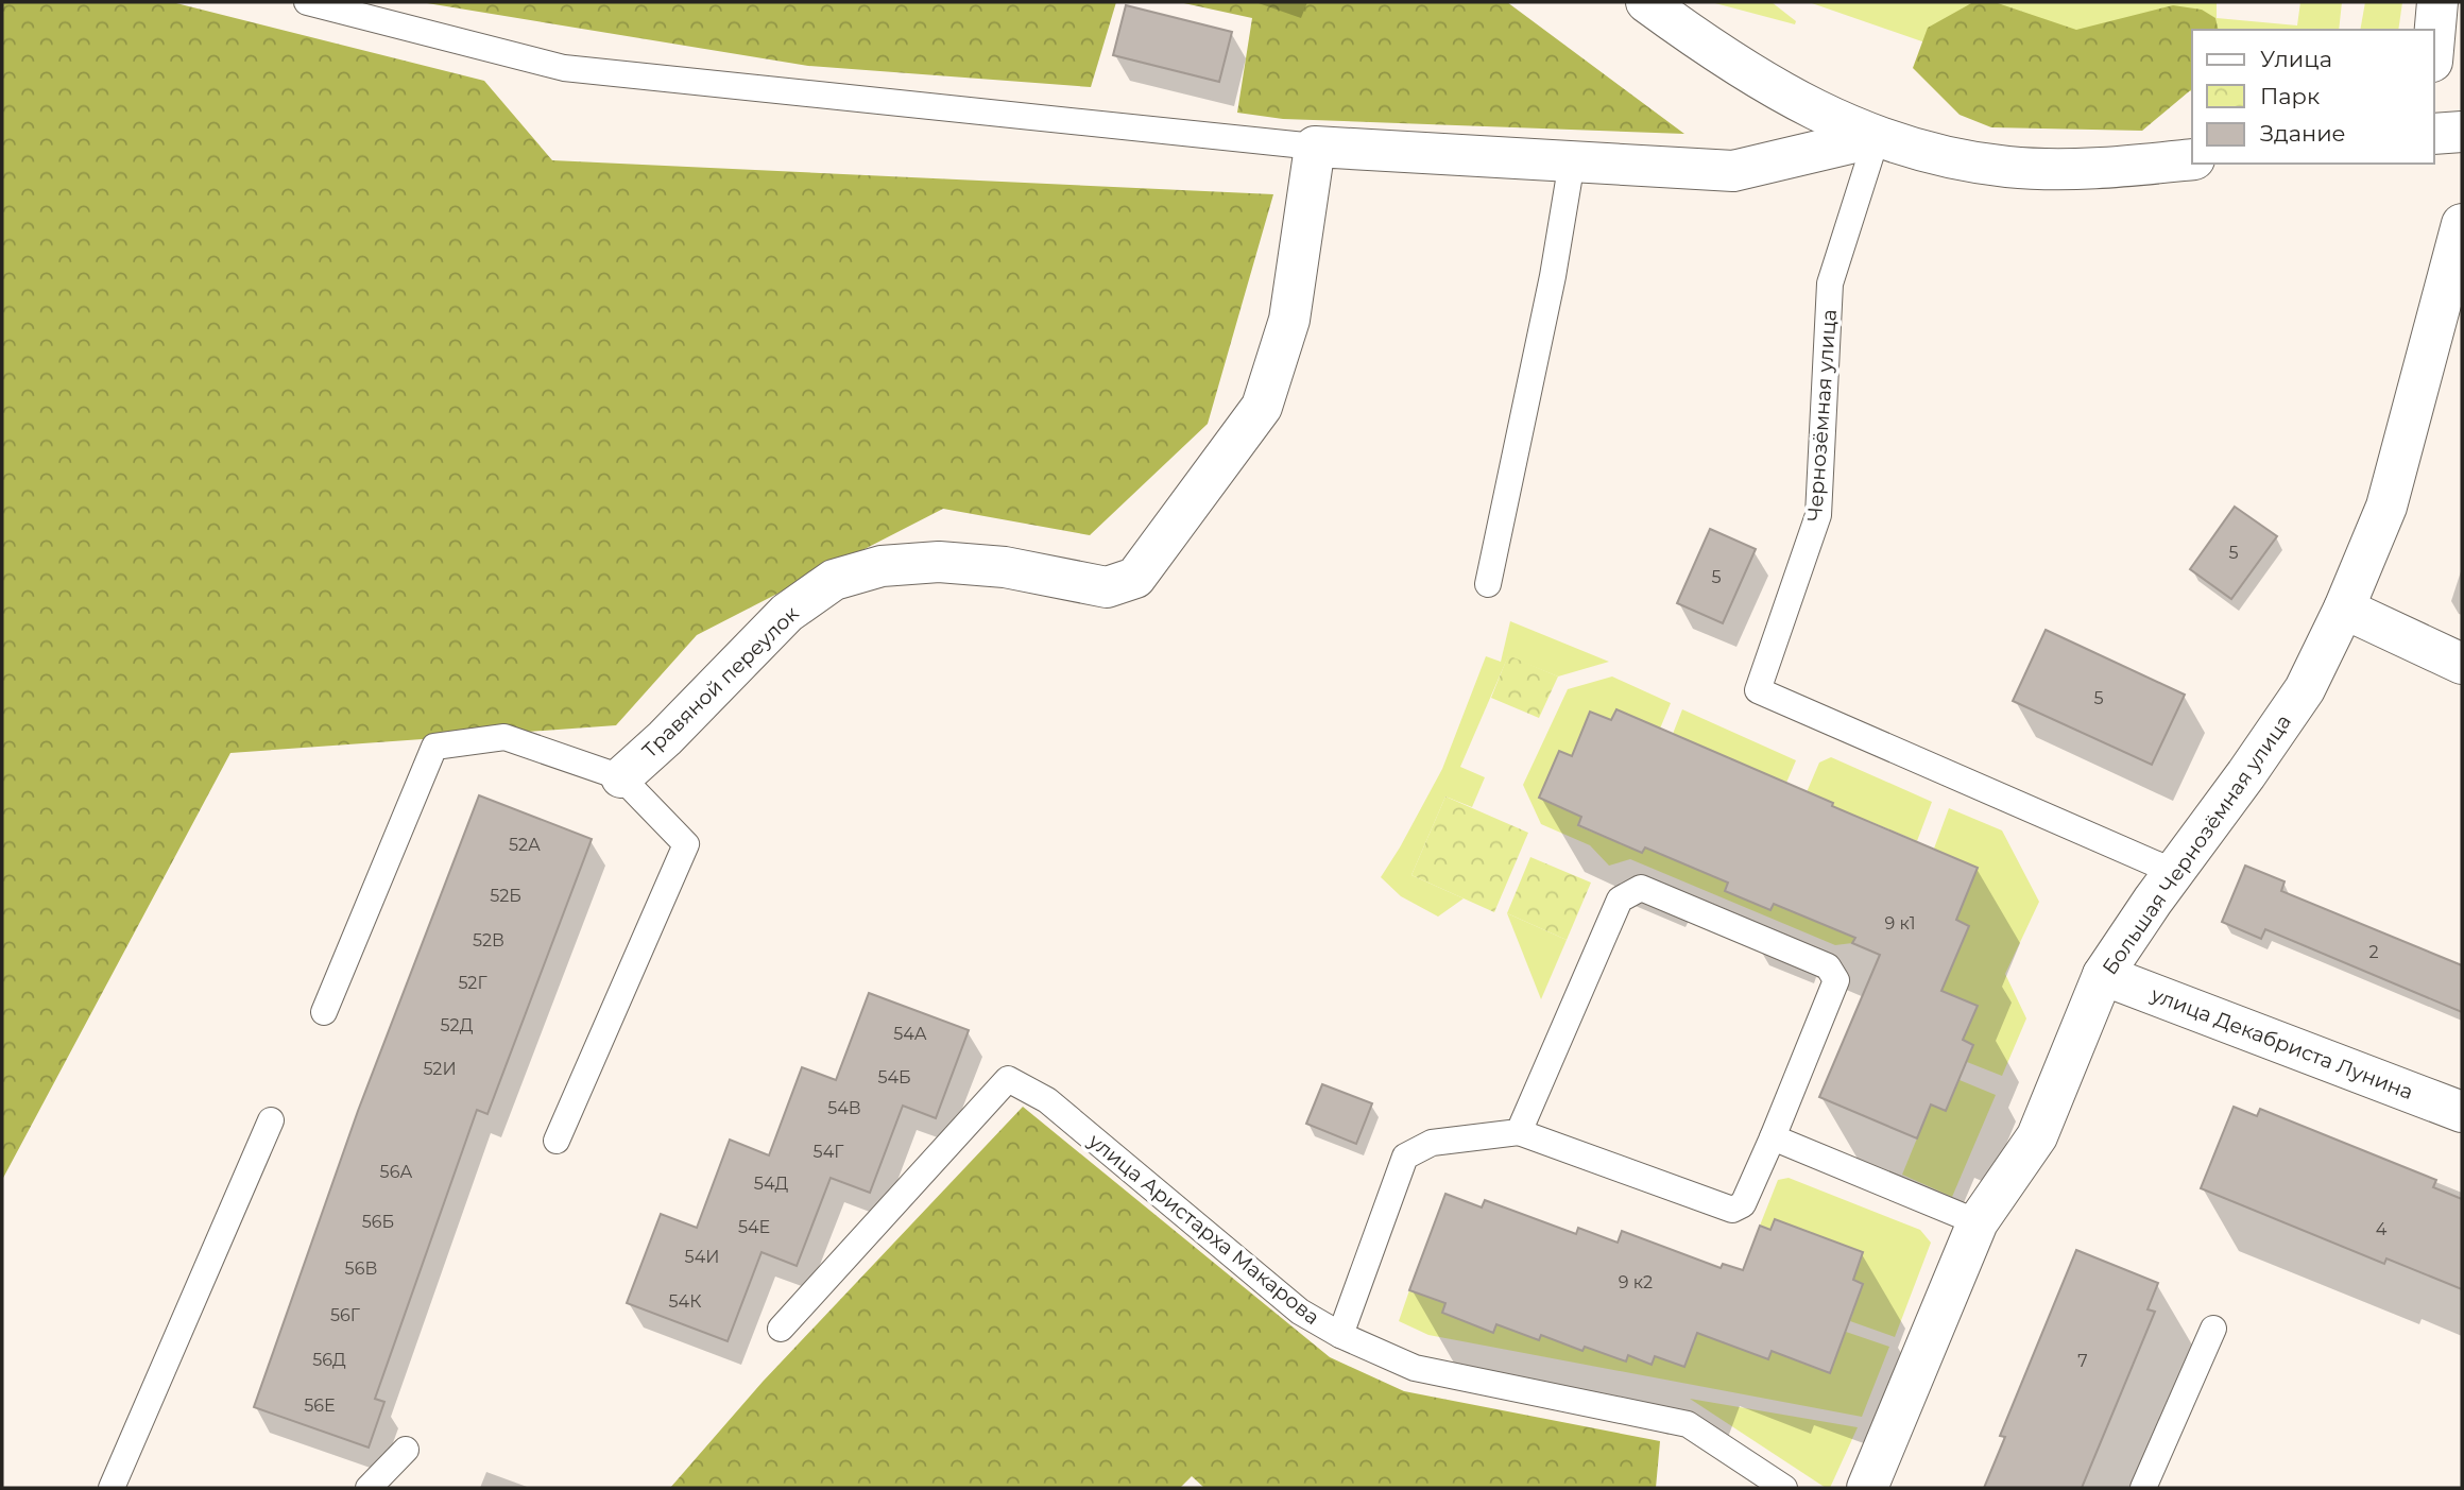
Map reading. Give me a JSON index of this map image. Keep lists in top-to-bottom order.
{
  "streets": {
    "street": ["Травяной переулок", "Большая Чернозёмная улица", "улица Декабриста Лунина"],
    "lane": ["Чернозёмная улица", "улица Аристарха Макарова"]
  },
  "crossings": [
    ["Чернозёмная улица", "Большая Чернозёмная улица"],
    ["Большая Чернозёмная улица", "улица Декабриста Лунина"]
  ],
  "house_numbers": [
    "5",
    "5",
    "5",
    "52А",
    "52Б",
    "9 к1",
    "52В",
    "2",
    "52Г",
    "52Д",
    "54А",
    "52И",
    "54Б",
    "54В",
    "54Г",
    "56А",
    "54Д",
    "56Б",
    "54Е",
    "4",
    "54И",
    "56В",
    "9 к2",
    "54К",
    "56Г",
    "56Д",
    "7",
    "56Е"
  ],
  "legend": ["Улица", "Парк", "Здание"]
}
